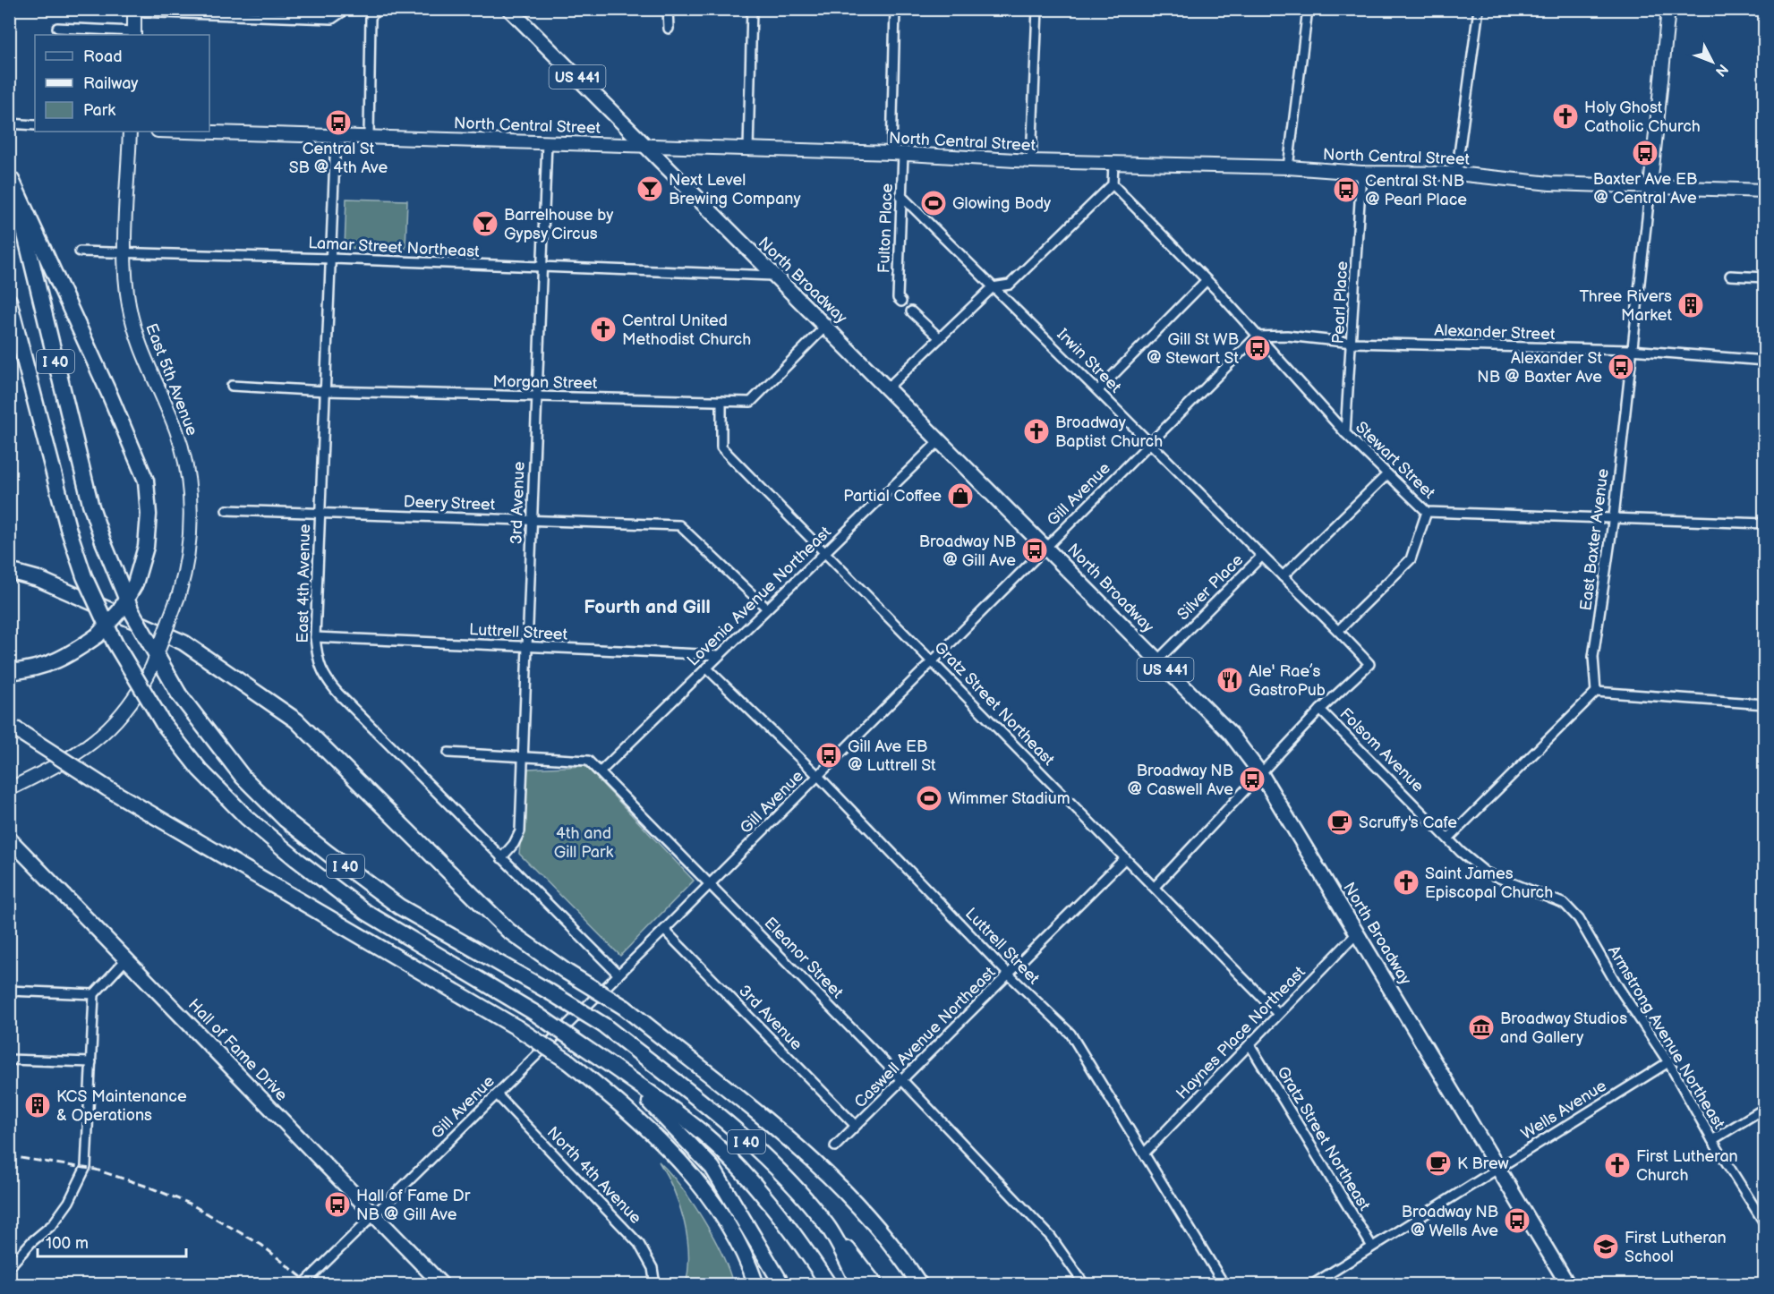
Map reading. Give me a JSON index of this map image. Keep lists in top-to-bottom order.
{
  "streets": {
    "highway": ["I 40"],
    "main road": [
      "US 441",
      "North Central Street",
      "North Broadway",
      "East 5th Avenue",
      "Hall of Fame Drive"
    ],
    "street": [
      "Fulton Place",
      "Lamar Street Northeast",
      "Pearl Place",
      "Alexander Street",
      "Irwin Street",
      "Morgan Street",
      "Stewart Street",
      "Gill Avenue",
      "Deery Street",
      "3rd Avenue",
      "East Baxter Avenue",
      "East 4th Avenue",
      "Silver Place",
      "Lovenia Avenue Northeast",
      "Luttrell Street",
      "Gratz Street Northeast",
      "Folsom Avenue",
      "Eleanor Street",
      "Haynes Place Northeast",
      "Caswell Avenue Northeast",
      "Armstrong Avenue Northeast",
      "Wells Avenue",
      "North 4th Avenue"
    ]
  },
  "crossings": [
    ["North Central Street", "Fulton Place"],
    ["North Central Street", "North Broadway"],
    ["North Central Street", "Pearl Place"],
    ["North Central Street", "3rd Avenue"],
    ["North Central Street", "East Baxter Avenue"],
    ["North Central Street", "East 4th Avenue"],
    ["Fulton Place", "Irwin Street"],
    ["Lamar Street Northeast", "North Broadway"],
    ["Lamar Street Northeast", "East 5th Avenue"],
    ["Lamar Street Northeast", "3rd Avenue"],
    ["Lamar Street Northeast", "East 4th Avenue"],
    ["North Broadway", "Morgan Street"],
    ["North Broadway", "Gill Avenue"],
    ["North Broadway", "Silver Place"],
    ["North Broadway", "Lovenia Avenue Northeast"],
    ["North Broadway", "Haynes Place Northeast"],
    ["North Broadway", "Wells Avenue"],
    ["Pearl Place", "Alexander Street"],
    ["Pearl Place", "Stewart Street"],
    ["Alexander Street", "Stewart Street"],
    ["Alexander Street", "Gill Avenue"],
    ["Alexander Street", "East Baxter Avenue"],
    ["Irwin Street", "Gill Avenue"],
    ["Irwin Street", "Silver Place"],
    ["Irwin Street", "Folsom Avenue"],
    ["Morgan Street", "3rd Avenue"],
    ["Morgan Street", "East 4th Avenue"],
    ["Morgan Street", "Gratz Street Northeast"],
    ["Stewart Street", "Gill Avenue"],
    ["Stewart Street", "East Baxter Avenue"],
    ["Gill Avenue", "3rd Avenue"],
    ["Gill Avenue", "East 4th Avenue"],
    ["Gill Avenue", "Luttrell Street"],
    ["Gill Avenue", "Gratz Street Northeast"],
    ["Gill Avenue", "Eleanor Street"],
    ["Gill Avenue", "Hall of Fame Drive"],
    ["Gill Avenue", "North 4th Avenue"],
    ["Deery Street", "3rd Avenue"],
    ["Deery Street", "East 4th Avenue"],
    ["Deery Street", "Lovenia Avenue Northeast"],
    ["3rd Avenue", "East 4th Avenue"],
    ["3rd Avenue", "Luttrell Street"],
    ["3rd Avenue", "Eleanor Street"],
    ["3rd Avenue", "Caswell Avenue Northeast"],
    ["East 4th Avenue", "Luttrell Street"],
    ["Lovenia Avenue Northeast", "Luttrell Street"],
    ["Lovenia Avenue Northeast", "Gratz Street Northeast"],
    ["Lovenia Avenue Northeast", "Eleanor Street"],
    ["Luttrell Street", "Haynes Place Northeast"],
    ["Luttrell Street", "Caswell Avenue Northeast"],
    ["Gratz Street Northeast", "Haynes Place Northeast"],
    ["Gratz Street Northeast", "Caswell Avenue Northeast"],
    ["Gratz Street Northeast", "Wells Avenue"],
    ["Folsom Avenue", "Armstrong Avenue Northeast"],
    ["Eleanor Street", "Caswell Avenue Northeast"],
    ["Armstrong Avenue Northeast", "Wells Avenue"]
  ],
  "districts": ["Fourth and Gill"],
  "parks": ["4th and Gill Park"],
  "places": {
    "church": [
      "Holy Ghost Catholic Church",
      "Central United Methodist Church",
      "Broadway Baptist Church",
      "Saint James Episcopal Church",
      "First Lutheran Church"
    ],
    "bus stop": [
      "Central St SB @ 4th Ave",
      "Baxter Ave EB @ Central Ave",
      "Central St NB @ Pearl Place",
      "Gill St WB @ Stewart St",
      "Alexander St NB @ Baxter Ave",
      "Broadway NB @ Gill Ave",
      "Gill Ave EB @ Luttrell St",
      "Broadway NB @ Caswell Ave",
      "Hall of Fame Dr NB @ Gill Ave",
      "Broadway NB @ Wells Ave"
    ],
    "bar": ["Next Level Brewing Company", "Barrelhouse by Gypsy Circus"],
    "sports": ["Glowing Body", "Wimmer Stadium"],
    "building": ["Three Rivers Market", "KCS Maintenance & Operations"],
    "shop": ["Partial Coffee"],
    "restaurant": ["Ale' Rae’s GastroPub"],
    "cafe": ["Scruffy's Cafe", "K Brew"],
    "museum": ["Broadway Studios and Gallery"],
    "school or university": ["First Lutheran School"]
  },
  "legend": ["Road", "Railway", "Park"],
  "scale_bar": "100 m",
  "north": "bottom right"
}
